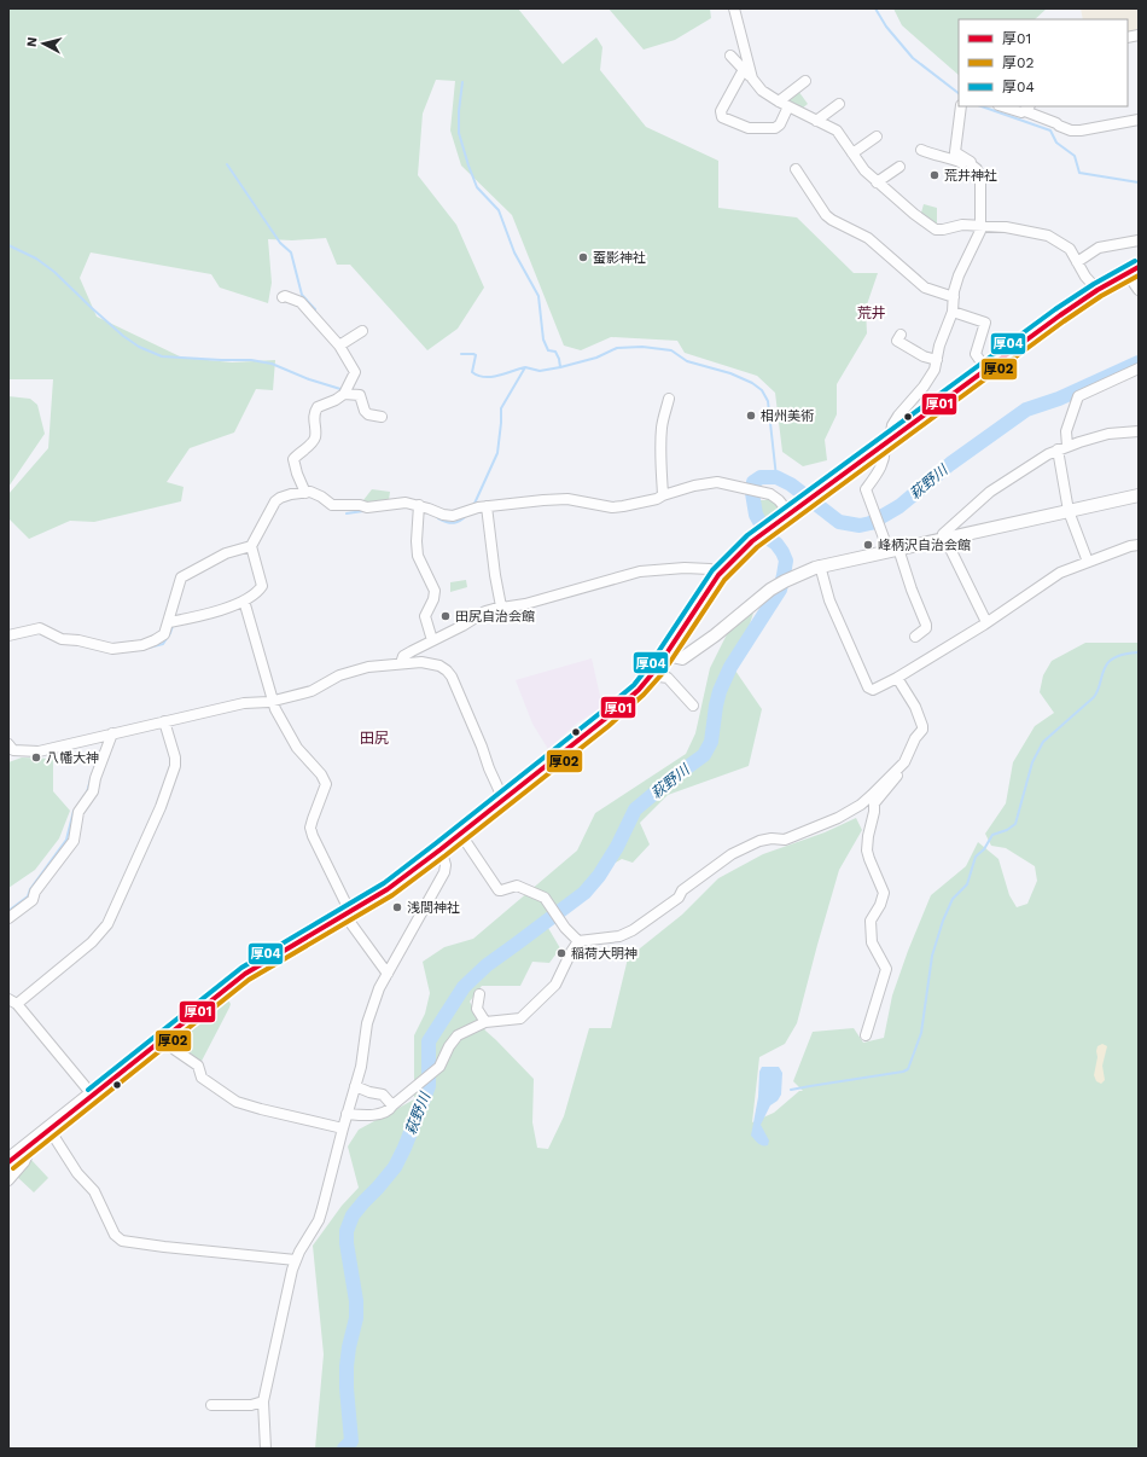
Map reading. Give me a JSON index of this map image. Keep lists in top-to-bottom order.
{
  "districts": ["荒井", "田尻"],
  "water": ["萩野川"],
  "places": [
    "荒井神社",
    "蚕影神社",
    "相州美術",
    "峰柄沢自治会館",
    "田尻自治会館",
    "八幡大神",
    "浅間神社",
    "稲荷大明神"
  ],
  "lines": ["transit line 厚04", "transit line 厚01", "transit line 厚02"],
  "legend": ["厚01", "厚02", "厚04"],
  "north": "left"
}
